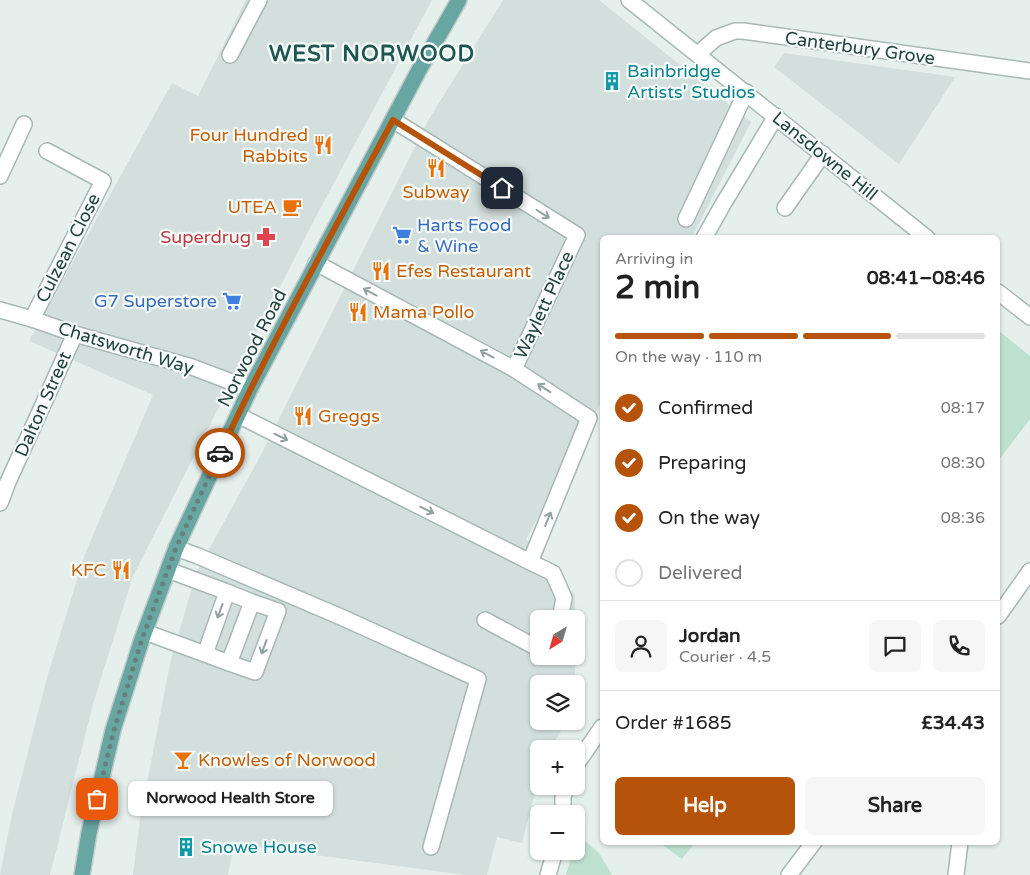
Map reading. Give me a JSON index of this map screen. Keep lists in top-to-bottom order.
{
  "streets": {
    "main road": ["Norwood Road"],
    "street": [
      "Canterbury Grove",
      "Lansdowne Hill",
      "Culzean Close",
      "Waylett Place",
      "Chatsworth Way",
      "Dalton Street"
    ]
  },
  "crossings": [
    ["Canterbury Grove", "Lansdowne Hill"],
    ["Culzean Close", "Chatsworth Way"],
    ["Waylett Place", "Norwood Road"],
    ["Chatsworth Way", "Norwood Road"],
    ["Chatsworth Way", "Dalton Street"]
  ],
  "districts": ["WEST NORWOOD"],
  "places": {
    "building": ["Bainbridge Artists' Studios", "Snowe House"],
    "restaurant": [
      "Four Hundred Rabbits",
      "Subway",
      "Efes Restaurant",
      "Mama Pollo",
      "Greggs",
      "KFC"
    ],
    "cafe": ["UTEA"],
    "supermarket": ["Harts Food & Wine", "G7 Superstore"],
    "pharmacy": ["Superdrug"],
    "bar": ["Knowles of Norwood"],
    "other": ["Norwood Health Store"]
  },
  "north": "bottom left",
  "page": {
    "heading": ["2 min", "Arriving in", "08:41–08:46"],
    "panel": [
      "Jordan",
      "Courier · 4.5",
      "Order #1685",
      "£34.43"
    ],
    "bar": "On the way · 110 m",
    "list": [
      ["Confirmed", "08:17"],
      ["Preparing", "08:30"],
      ["On the way", "08:36"],
      "Delivered"
    ],
    "map_buttons": ["+", "−"],
    "buttons": ["Help", "Share"],
    "bubble": "Norwood Health Store"
  }
}
